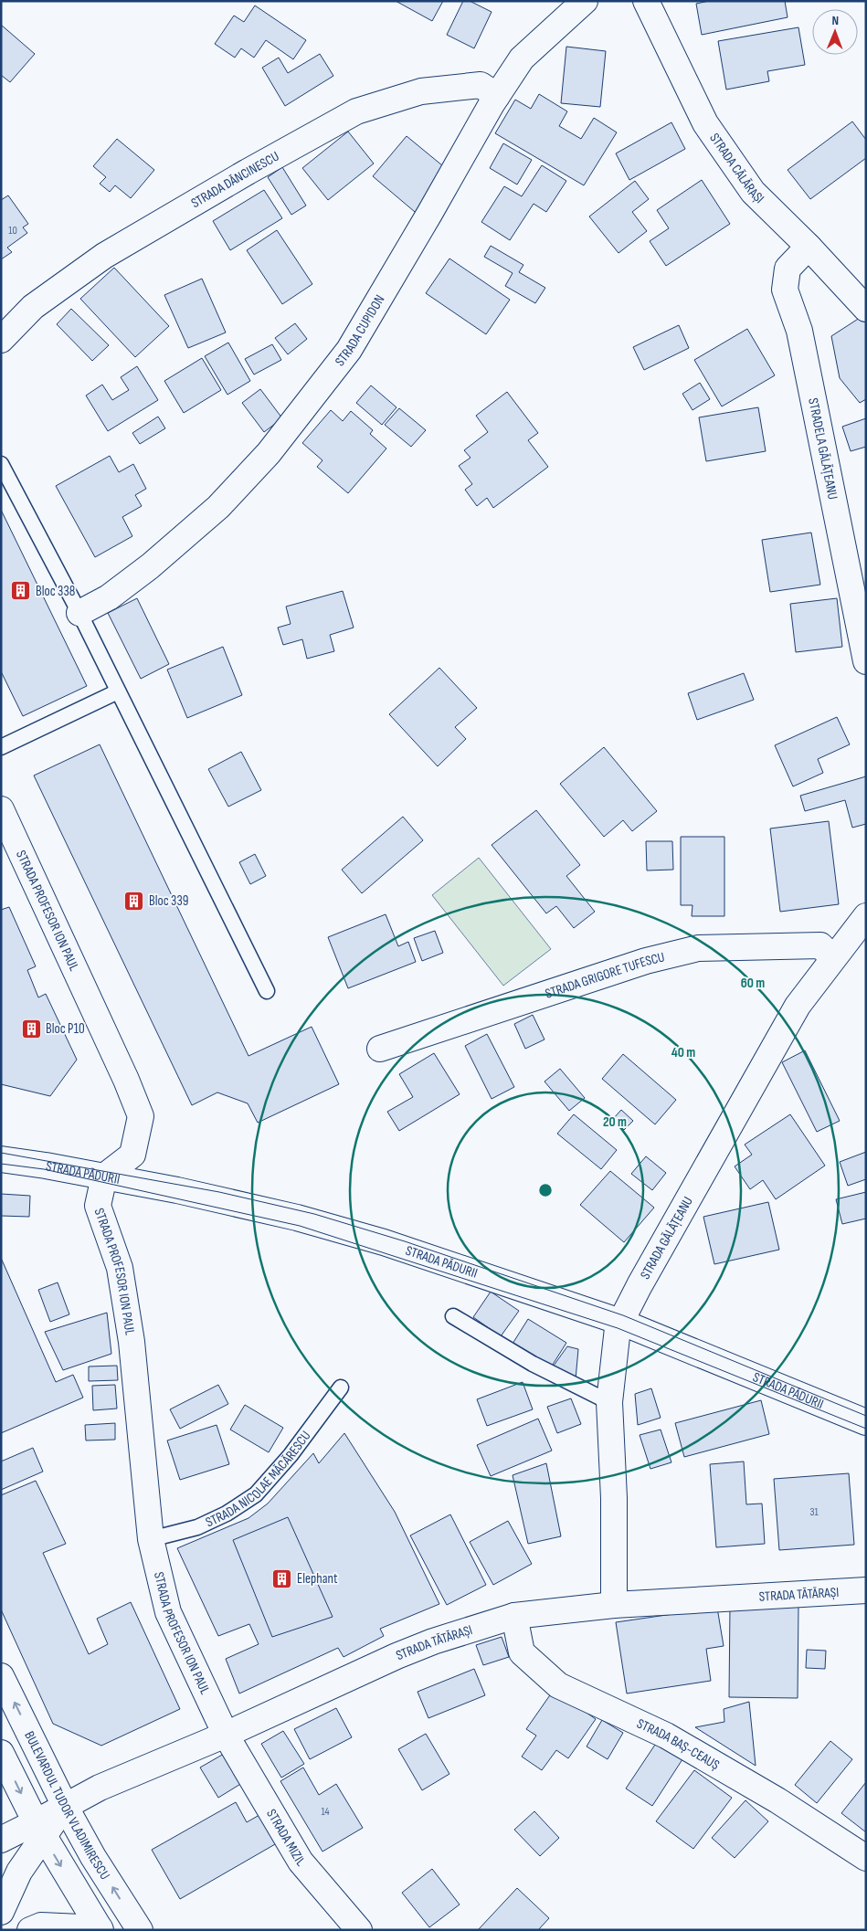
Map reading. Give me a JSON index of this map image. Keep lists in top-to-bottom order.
{
  "streets": {
    "street": [
      "STRADA CĂLĂRAȘI",
      "STRADA DĂNCINESCU",
      "STRADA CUPIDON",
      "STRADELA GĂLĂȚEANU",
      "STRADA PROFESOR ION PAUL",
      "STRADA GRIGORE TUFESCU",
      "STRADA PĂDURII",
      "STRADA GĂLĂȚEANU",
      "STRADA TĂTĂRAȘI",
      "STRADA BAȘ-CEAUȘ",
      "BULEVARDUL TUDOR VLADIMIRESCU",
      "STRADA MIZIL"
    ],
    "lane": ["STRADA NICOLAE MĂCĂRESCU"]
  },
  "crossings": [
    ["STRADA CĂLĂRAȘI", "STRADELA GĂLĂȚEANU"],
    ["STRADA DĂNCINESCU", "STRADA CUPIDON"],
    ["STRADA PROFESOR ION PAUL", "STRADA PĂDURII"],
    ["STRADA PROFESOR ION PAUL", "STRADA NICOLAE MĂCĂRESCU"],
    ["STRADA PROFESOR ION PAUL", "STRADA TĂTĂRAȘI"],
    ["STRADA PROFESOR ION PAUL", "STRADA MIZIL"],
    ["STRADA GRIGORE TUFESCU", "STRADA GĂLĂȚEANU"],
    ["STRADA PĂDURII", "STRADA GĂLĂȚEANU"],
    ["STRADA GĂLĂȚEANU", "STRADA TĂTĂRAȘI"],
    ["STRADA TĂTĂRAȘI", "STRADA BAȘ-CEAUȘ"],
    ["STRADA TĂTĂRAȘI", "BULEVARDUL TUDOR VLADIMIRESCU"],
    ["STRADA TĂTĂRAȘI", "STRADA MIZIL"]
  ],
  "places": {
    "building": [
      "Bloc 338",
      "Bloc 339",
      "Bloc P10",
      "Elephant"
    ]
  },
  "house_numbers": ["10", "31", "14"],
  "north": "top",
  "rings": ["60 m", "40 m", "20 m"]
}
